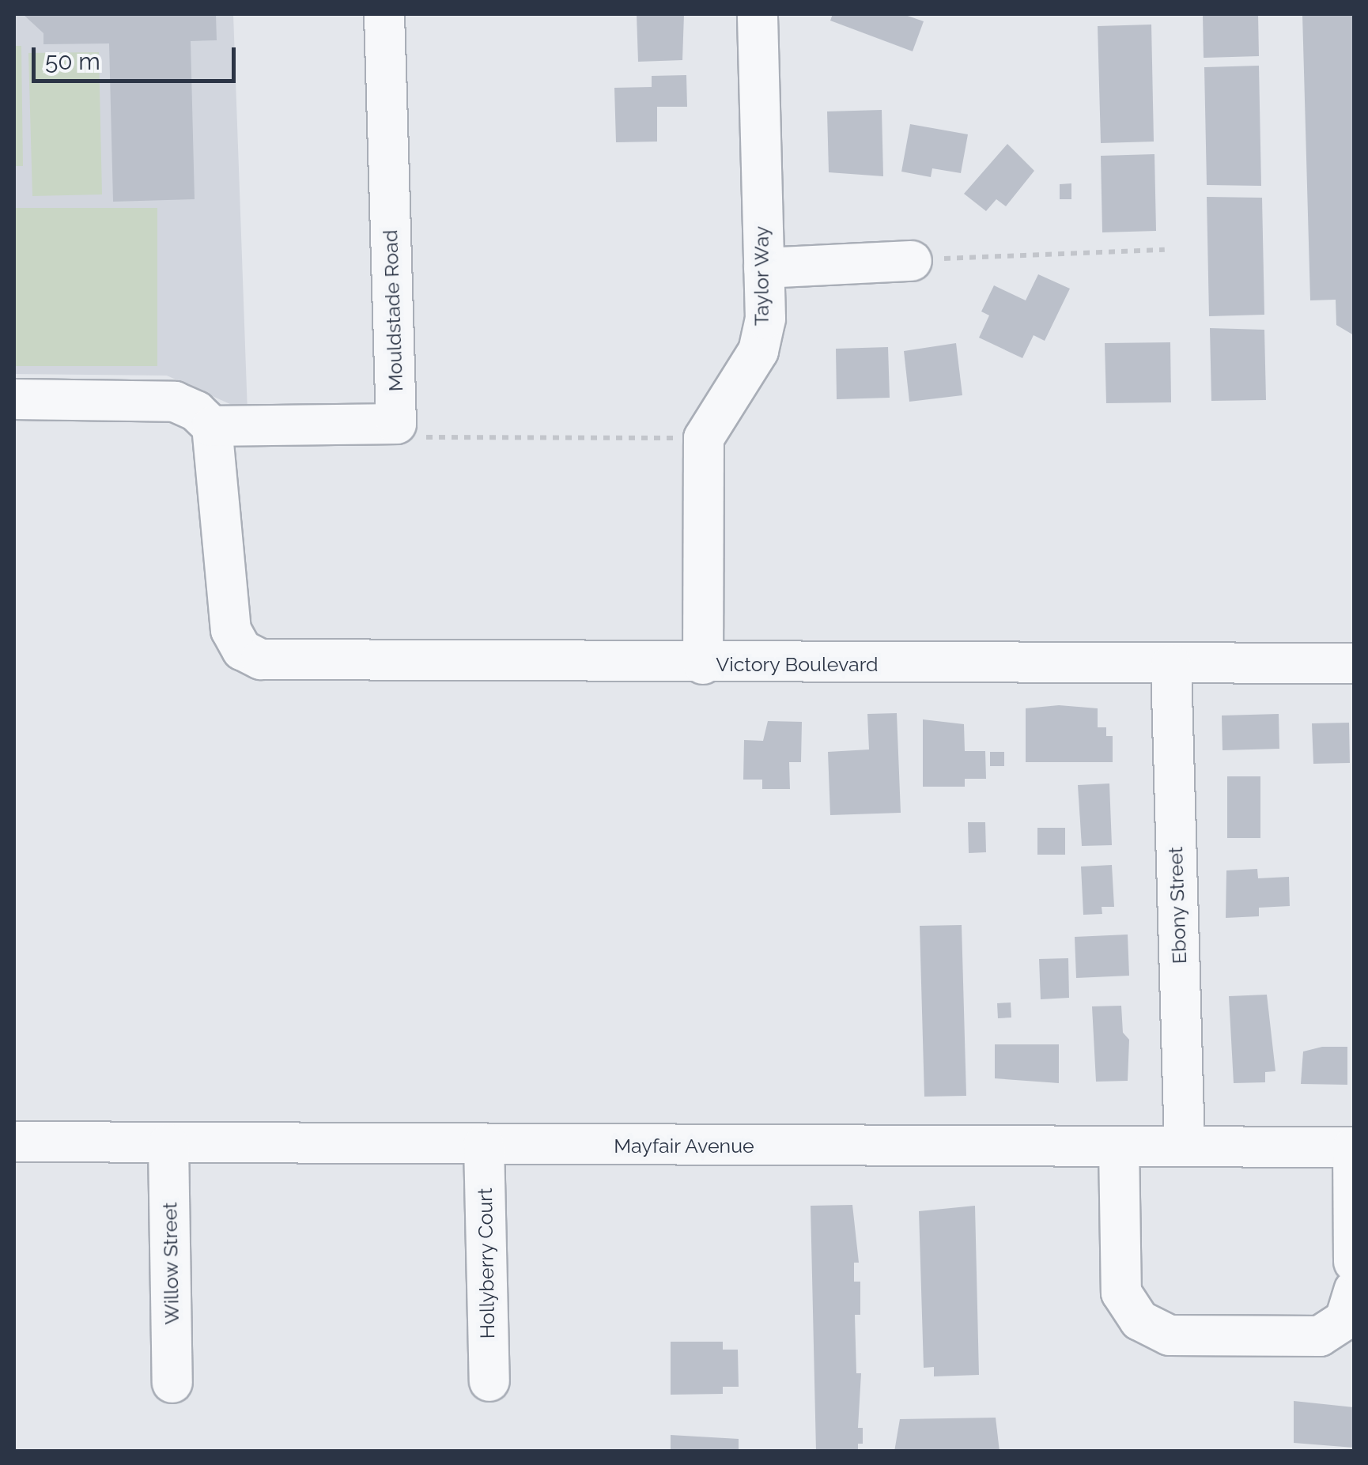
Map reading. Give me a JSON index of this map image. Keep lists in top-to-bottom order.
{
  "streets": {
    "street": [
      "Taylor Way",
      "Mouldstade Road",
      "Victory Boulevard",
      "Ebony Street",
      "Mayfair Avenue",
      "Willow Street",
      "Hollyberry Court"
    ]
  },
  "crossings": [
    ["Victory Boulevard", "Ebony Street"],
    ["Ebony Street", "Mayfair Avenue"],
    ["Mayfair Avenue", "Willow Street"],
    ["Mayfair Avenue", "Hollyberry Court"]
  ],
  "scale_bar": "50 m"
}
